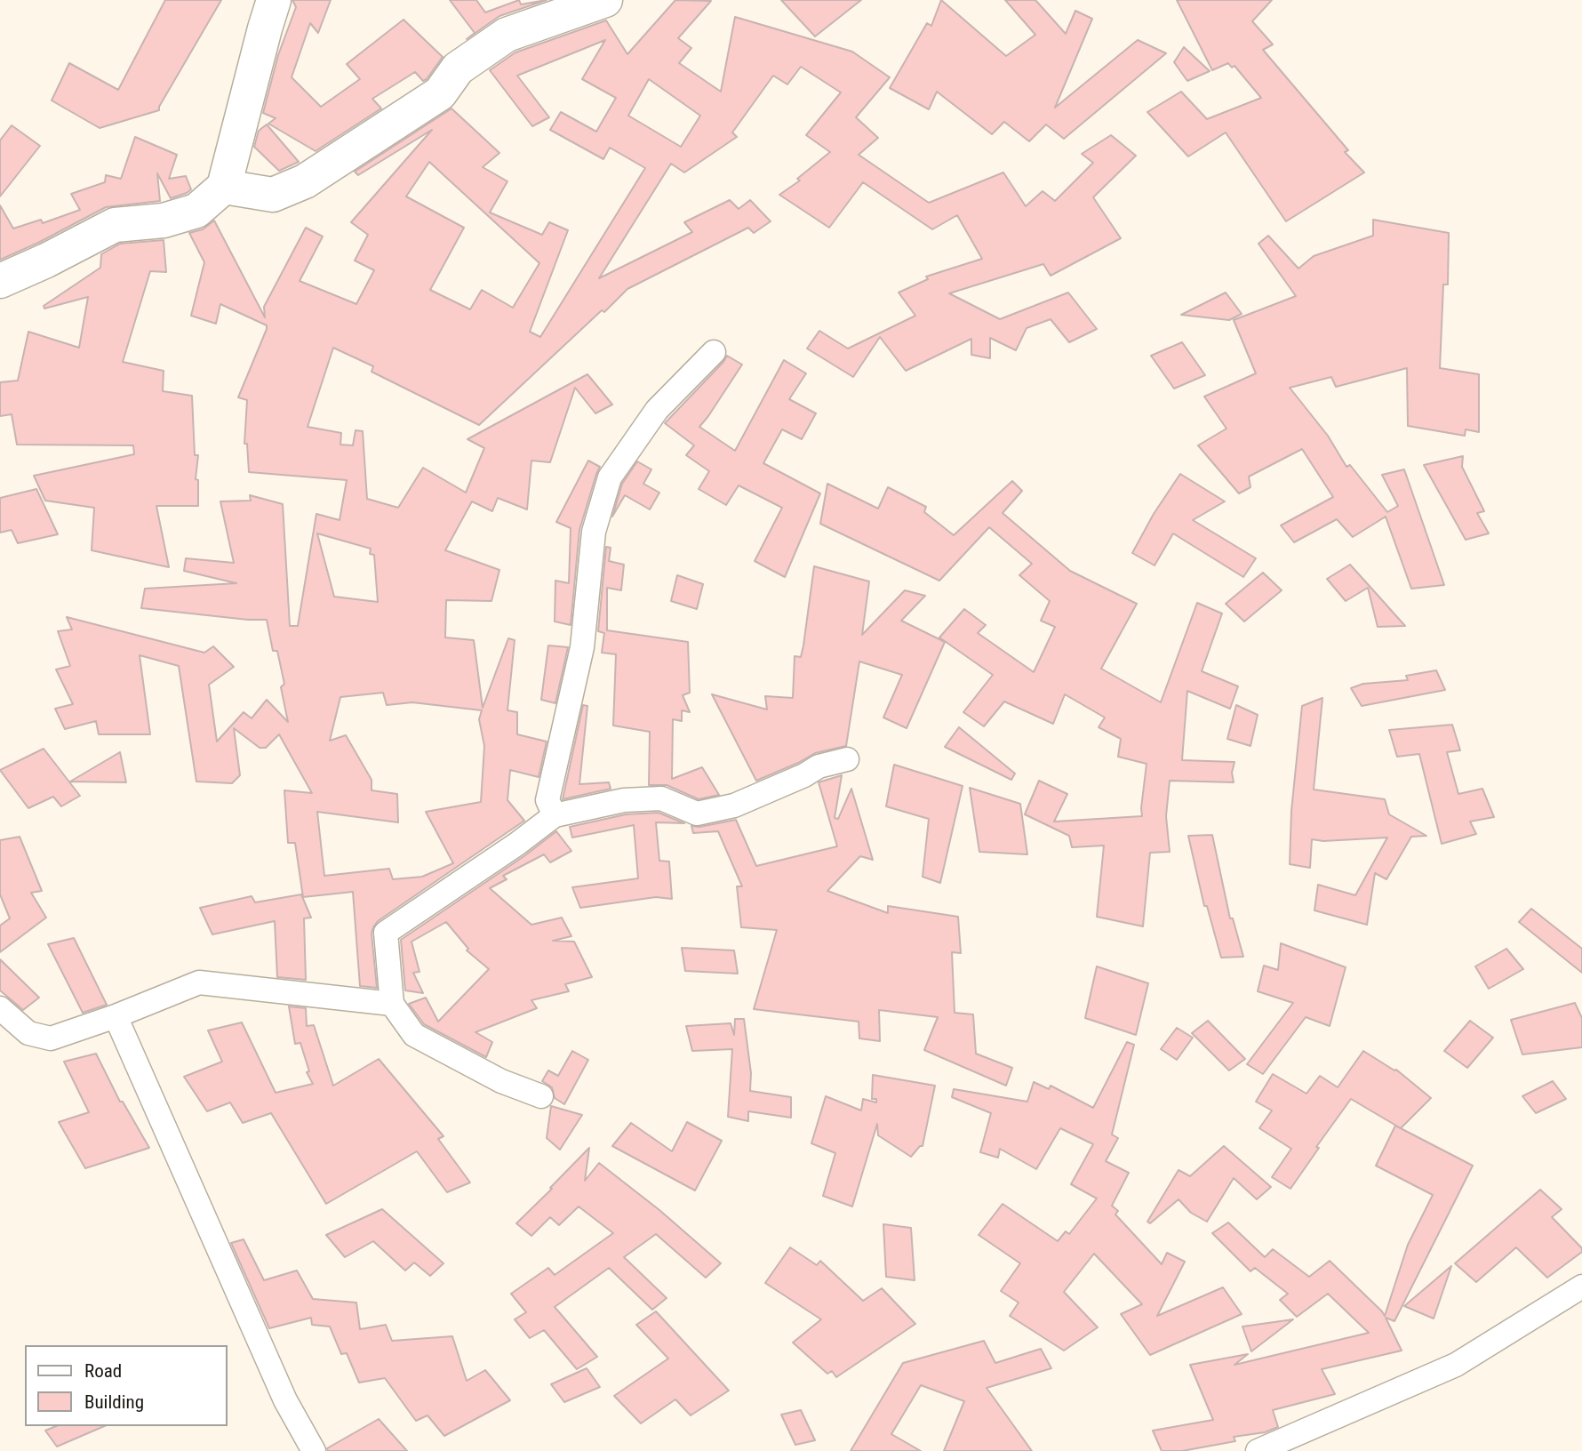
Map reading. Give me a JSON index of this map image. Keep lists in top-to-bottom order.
{
  "legend": ["Road", "Building"]
}
